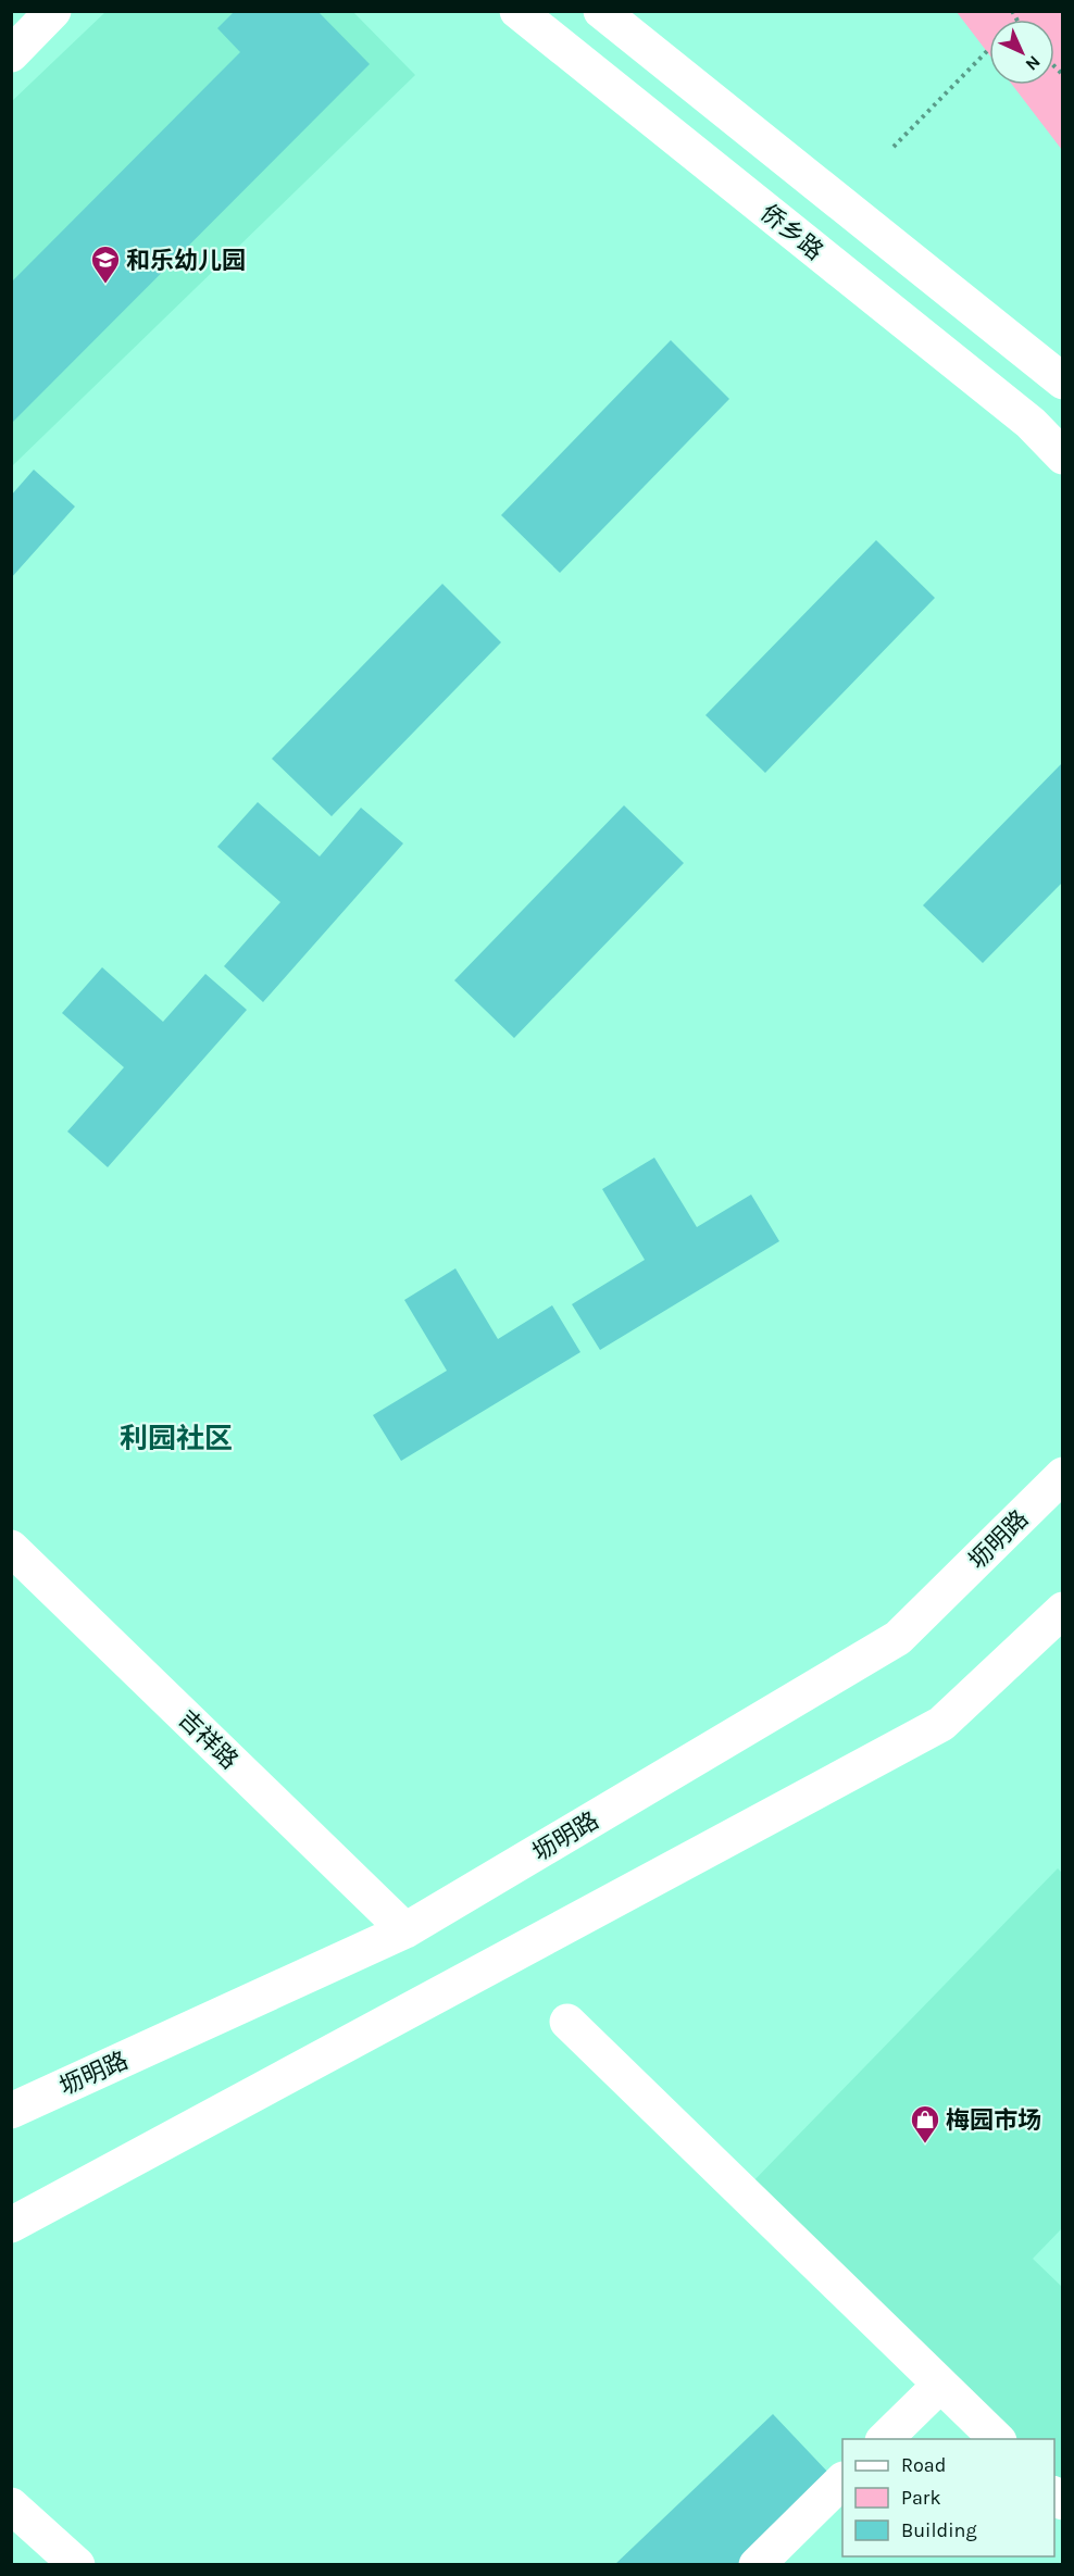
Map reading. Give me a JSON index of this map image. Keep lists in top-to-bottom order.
{
  "streets": {
    "street": ["侨乡路", "坜明路", "吉祥路"]
  },
  "crossings": [
    ["坜明路", "吉祥路"]
  ],
  "districts": ["利园社区"],
  "places": {
    "school or university": ["和乐幼儿园"],
    "shop": ["梅园市场"]
  },
  "legend": ["Road", "Park", "Building"],
  "north": "bottom right"
}
